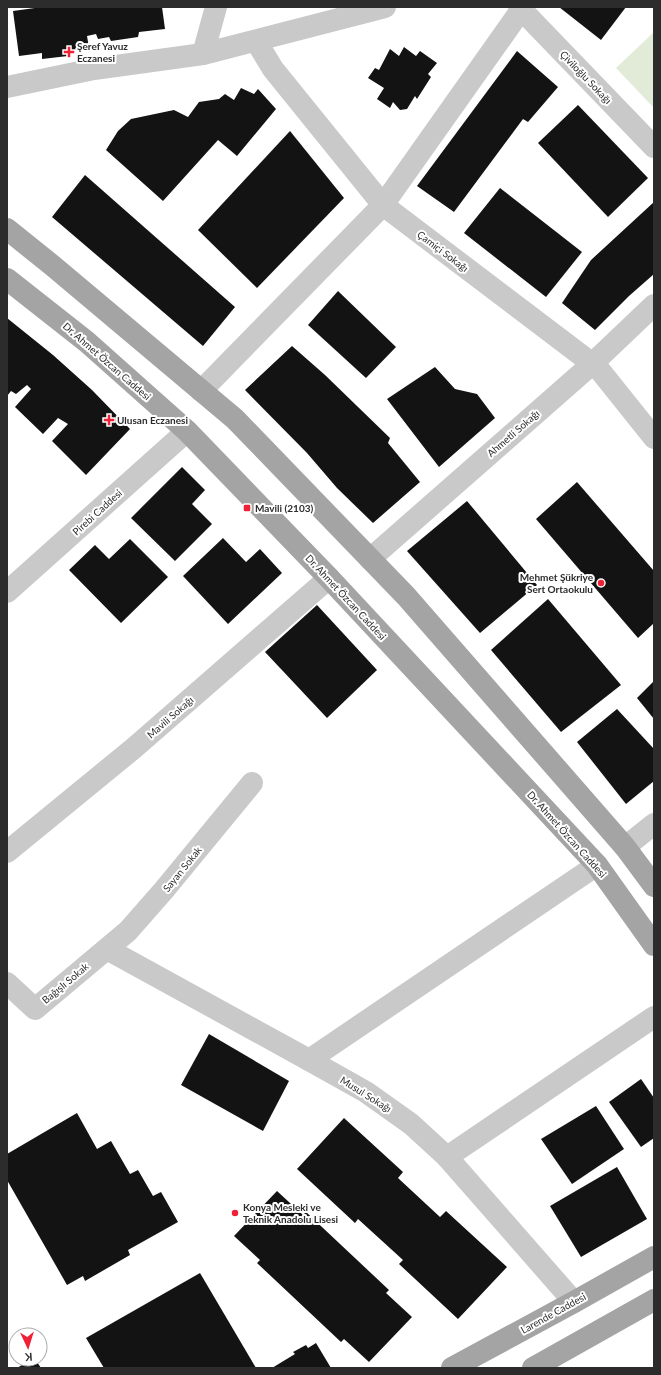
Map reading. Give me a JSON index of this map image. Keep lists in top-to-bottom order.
{
  "streets": {
    "main road": ["Dr. Ahmet Özcan Caddesi", "Larende Caddesi"],
    "street": [
      "Çiviloğlu Sokağı",
      "Çamiçi Sokağı",
      "Ahmetli Sokağı",
      "Pirebi Caddesi",
      "Mavili Sokağı",
      "Sayan Sokak",
      "Bağışlı Sokak",
      "Musul Sokağı"
    ]
  },
  "crossings": [
    ["Çamiçi Sokağı", "Ahmetli Sokağı"],
    ["Dr. Ahmet Özcan Caddesi", "Pirebi Caddesi"],
    ["Dr. Ahmet Özcan Caddesi", "Mavili Sokağı"],
    ["Sayan Sokak", "Bağışlı Sokak"],
    ["Sayan Sokak", "Musul Sokağı"],
    ["Bağışlı Sokak", "Musul Sokağı"],
    ["Musul Sokağı", "Larende Caddesi"]
  ],
  "places": {
    "health": ["Şeref Yavuz Eczanesi", "Ulusan Eczanesi"],
    "transit": ["Mavili (2103)"],
    "other": ["Mehmet Şükriye Sert Ortaokulu", "Konya Mesleki ve Teknik Anadolu Lisesi"]
  },
  "north": "bottom"
}
